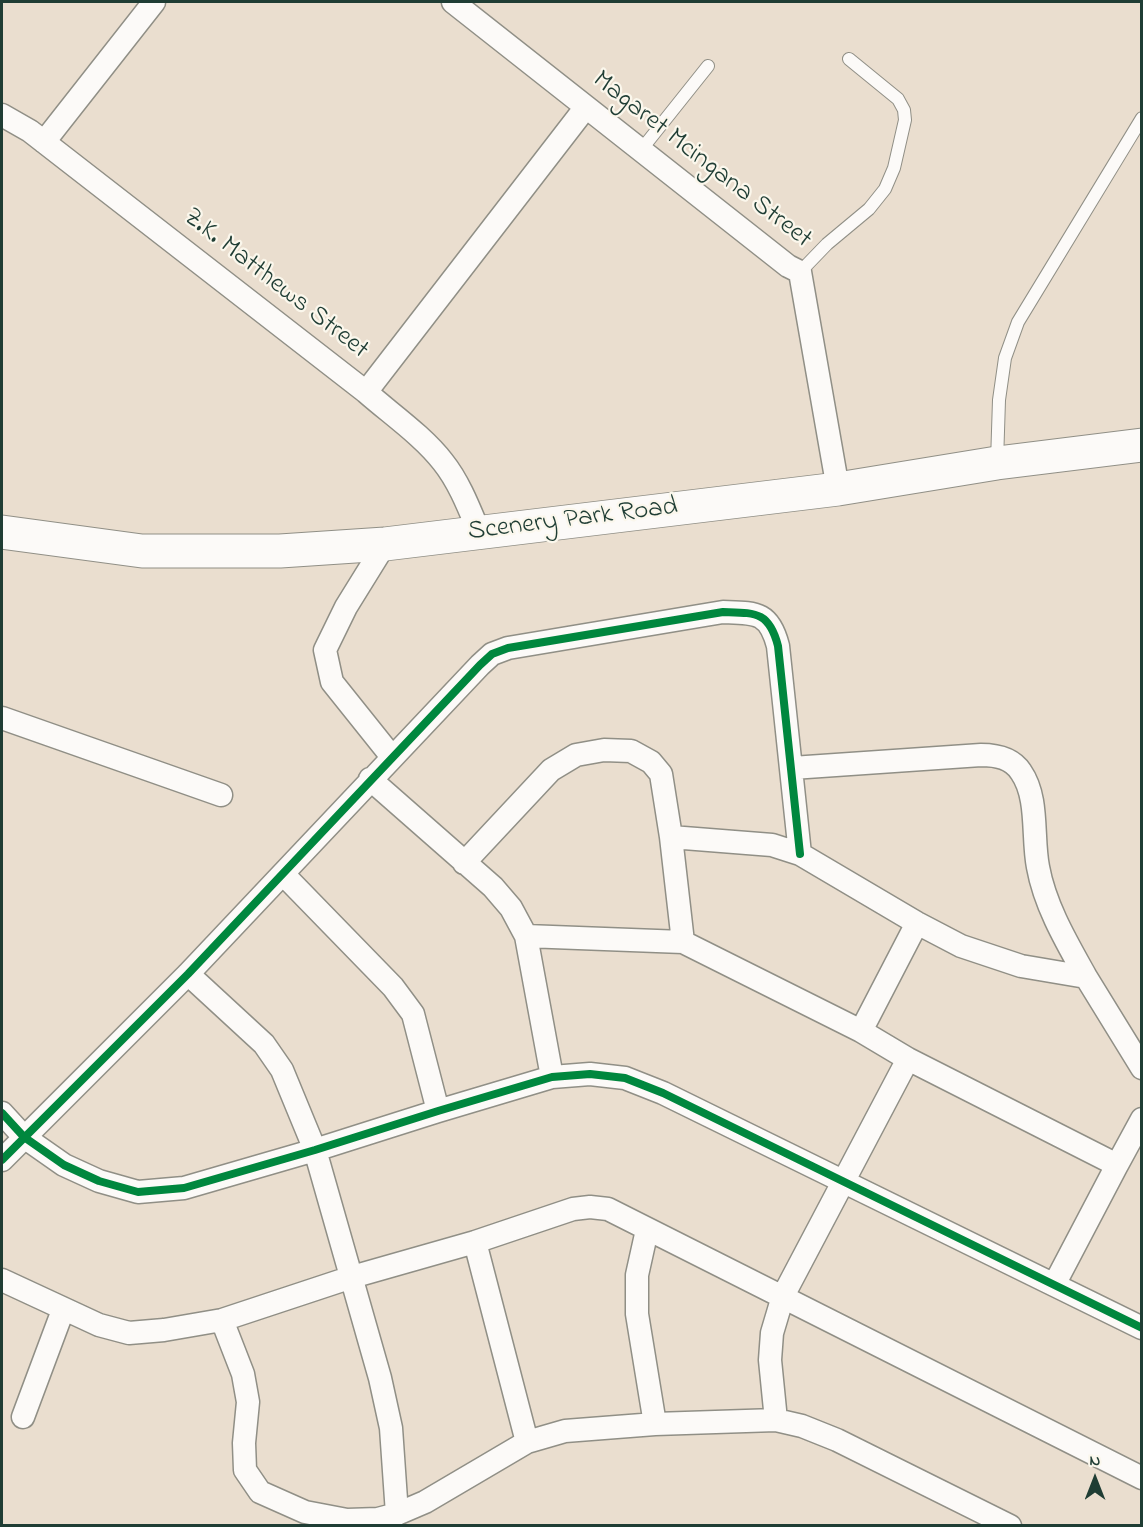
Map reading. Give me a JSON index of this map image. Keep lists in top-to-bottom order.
{
  "streets": {
    "street": ["Magaret Mcingana Street", "Z.K. Matthews Street", "Scenery Park Road"]
  },
  "crossings": [
    ["Magaret Mcingana Street", "Scenery Park Road"],
    ["Z.K. Matthews Street", "Scenery Park Road"]
  ],
  "north": "top"
}
